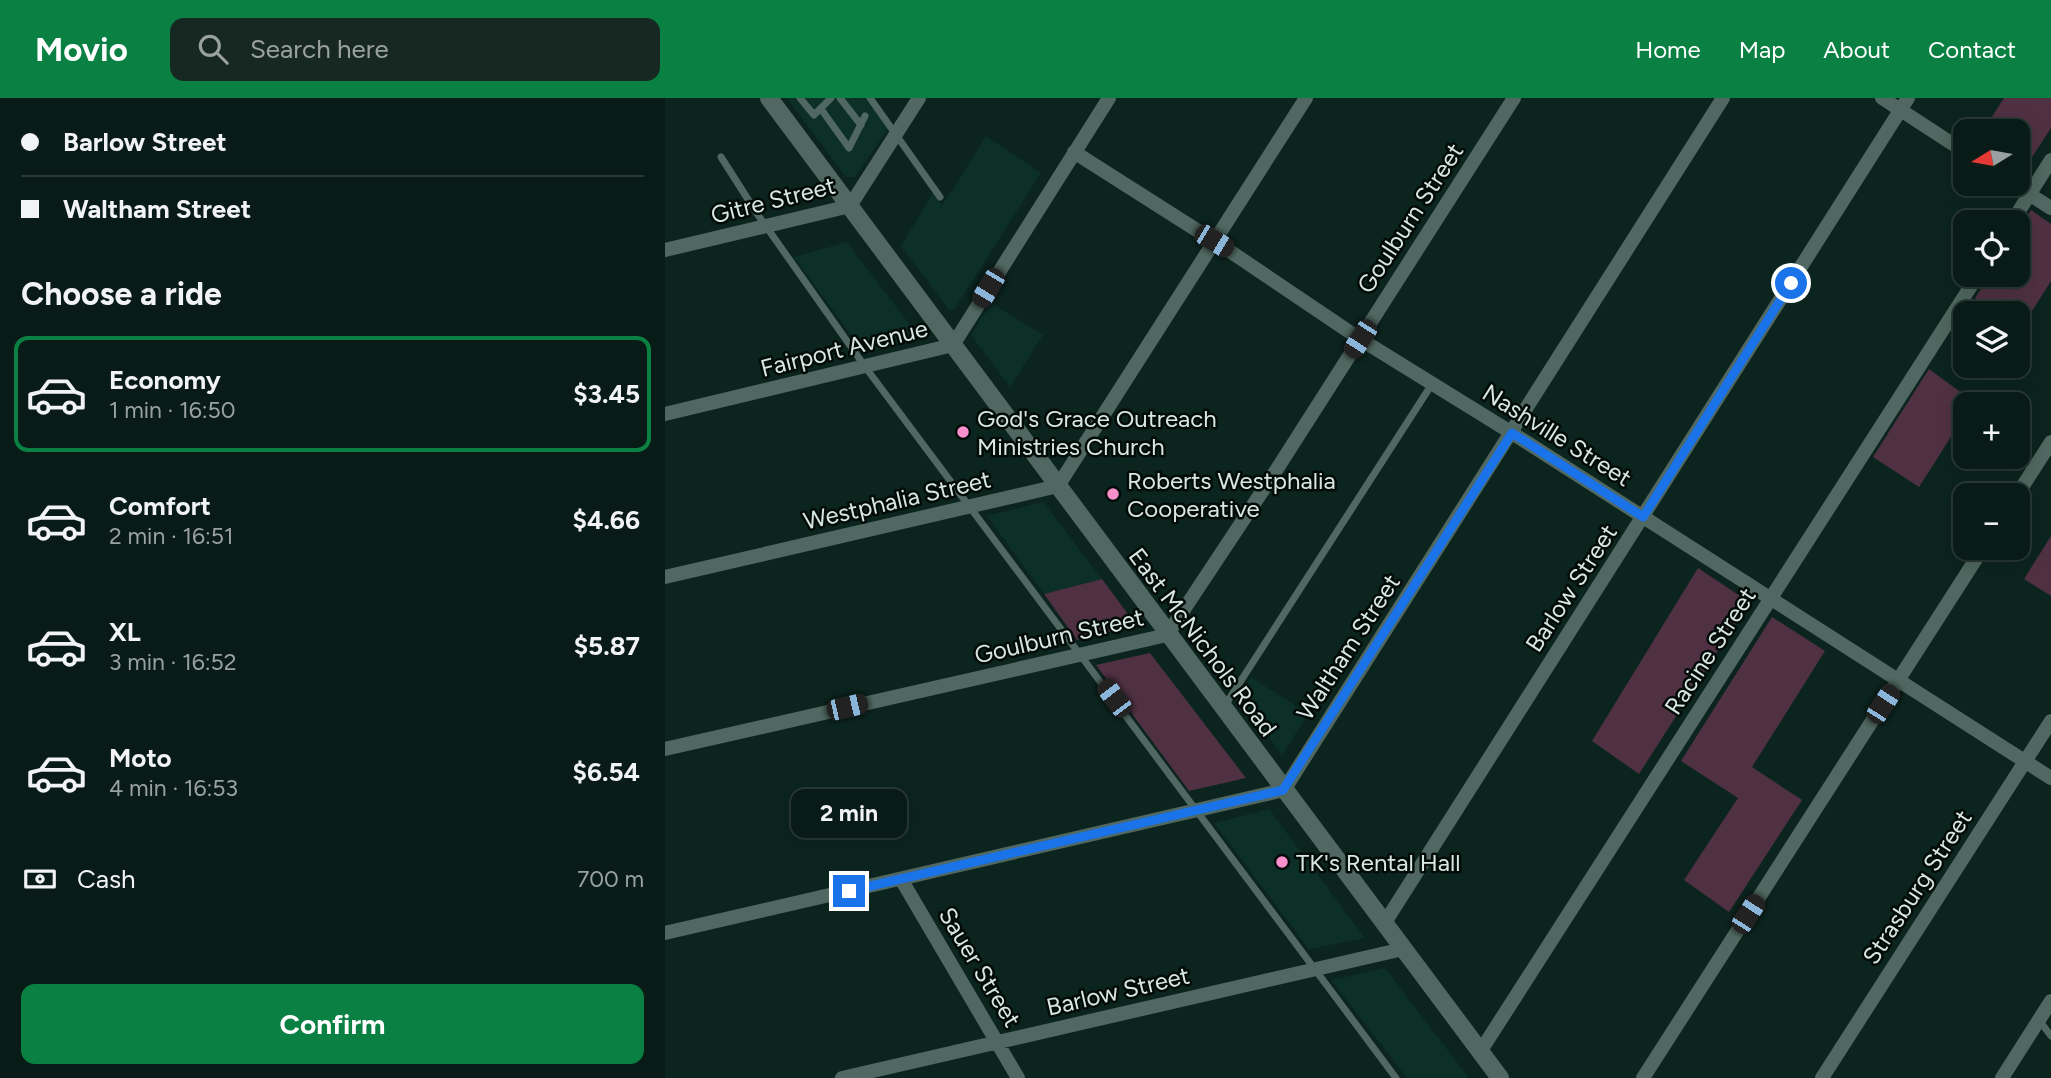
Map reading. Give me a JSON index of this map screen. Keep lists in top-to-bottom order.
{
  "streets": {
    "street": [
      "Gitre Street",
      "Goulburn Street",
      "Fairport Avenue",
      "Nashville Street",
      "Westphalia Street",
      "Barlow Street",
      "East McNichols Road",
      "Waltham Street",
      "Racine Street",
      "Strasburg Street",
      "Sauer Street"
    ]
  },
  "crossings": [
    ["Gitre Street", "East McNichols Road"],
    ["Goulburn Street", "Nashville Street"],
    ["Goulburn Street", "East McNichols Road"],
    ["Fairport Avenue", "Nashville Street"],
    ["Fairport Avenue", "East McNichols Road"],
    ["Nashville Street", "Barlow Street"],
    ["Nashville Street", "Waltham Street"],
    ["Nashville Street", "Racine Street"],
    ["Nashville Street", "Strasburg Street"],
    ["Westphalia Street", "East McNichols Road"],
    ["Barlow Street", "East McNichols Road"],
    ["Barlow Street", "Sauer Street"],
    ["East McNichols Road", "Waltham Street"],
    ["East McNichols Road", "Racine Street"]
  ],
  "places": ["God's Grace Outreach Ministries Church", "Roberts Westphalia Cooperative", "TK's Rental Hall"],
  "north": "left",
  "page": {
    "header": "Movio",
    "search": "Search here",
    "nav": [
      "Home",
      "Map",
      "About",
      "Contact"
    ],
    "banner": ["Barlow Street", "Waltham Street"],
    "map_buttons": ["+", "−"],
    "heading": "Choose a ride",
    "list": [
      {
        "name": "Economy",
        "note": "1 min · 16:50",
        "value": "$3.45"
      },
      {
        "name": "Comfort",
        "note": "2 min · 16:51",
        "value": "$4.66"
      },
      {
        "name": "XL",
        "note": "3 min · 16:52",
        "value": "$5.87"
      },
      {
        "name": "Moto",
        "note": "4 min · 16:53",
        "value": "$6.54"
      }
    ],
    "bubble": "2 min",
    "pay": ["Cash", "700 m"],
    "buttons": "Confirm"
  }
}
